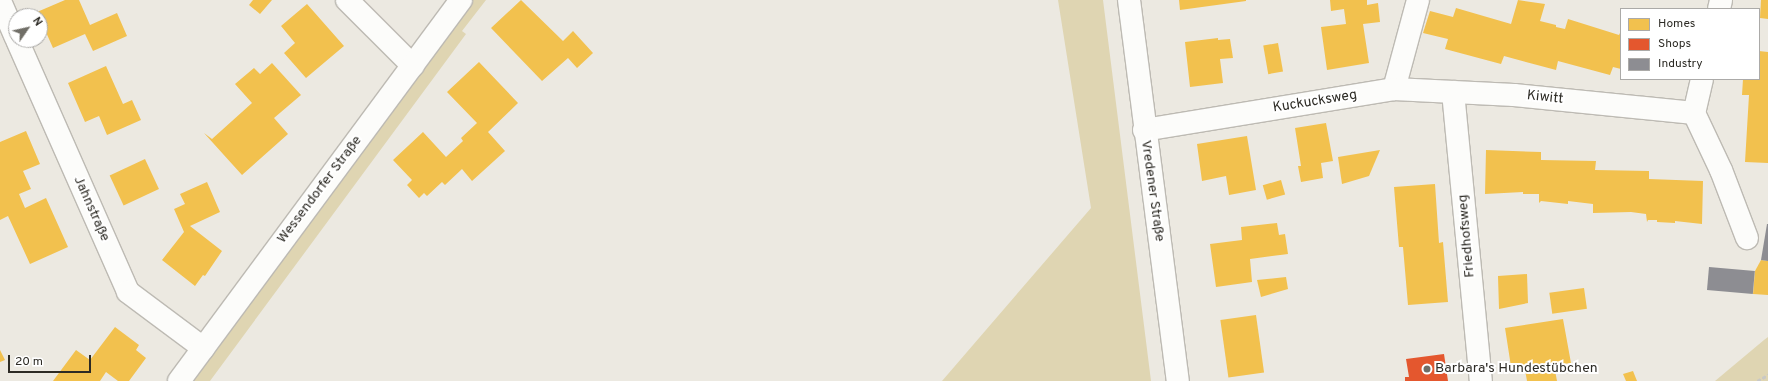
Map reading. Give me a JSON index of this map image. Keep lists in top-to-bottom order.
{
  "streets": {
    "street": [
      "Kiwitt",
      "Kuckucksweg",
      "Wessendorfer Straße",
      "Vredener Straße",
      "Jahnstraße",
      "Friedhofsweg"
    ]
  },
  "crossings": [
    ["Kiwitt", "Kuckucksweg"],
    ["Kiwitt", "Friedhofsweg"],
    ["Kuckucksweg", "Vredener Straße"],
    ["Wessendorfer Straße", "Jahnstraße"]
  ],
  "places": ["Barbara's Hundestübchen"],
  "legend": ["Homes", "Shops", "Industry"],
  "scale_bar": "20 m",
  "north": "top right"
}
